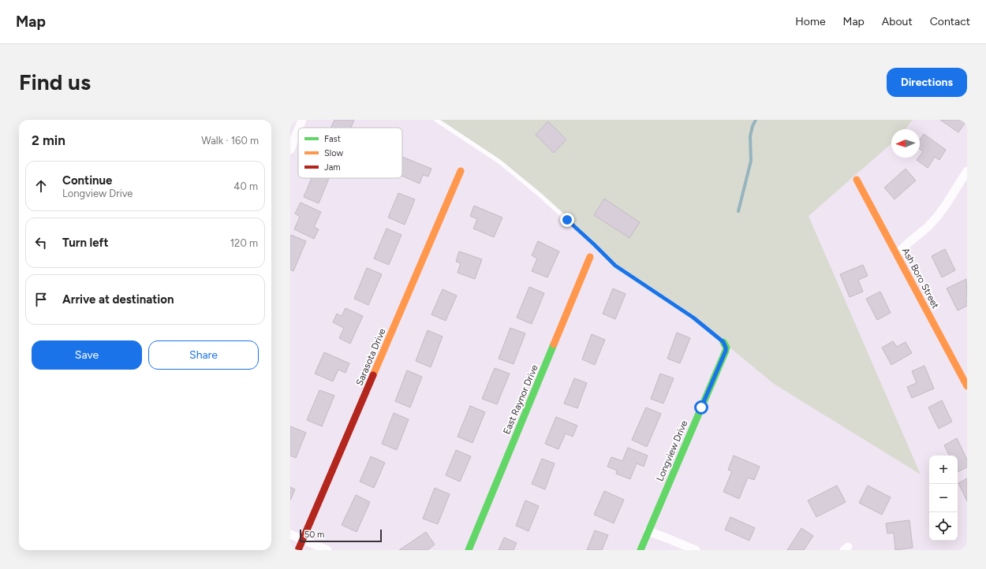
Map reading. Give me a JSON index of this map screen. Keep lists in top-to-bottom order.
{
  "streets": {
    "street": [
      "Ash Boro Street",
      "Sarasota Drive",
      "East Raynor Drive",
      "Longview Drive"
    ]
  },
  "legend": ["Fast", "Slow", "Jam"],
  "scale_bar": "50 m",
  "north": "left",
  "page": {
    "header": "Map",
    "nav": [
      "Home",
      "Map",
      "About",
      "Contact"
    ],
    "buttons": [
      "Directions",
      ["Save", "Share"]
    ],
    "title": "Find us",
    "heading": ["2 min", "Walk · 160 m"],
    "list": [
      ["Continue", "Longview Drive", "40 m"],
      ["Turn left", "120 m"],
      "Arrive at destination"
    ],
    "map_buttons": ["+", "−"],
    "scale": "50 m"
  }
}
